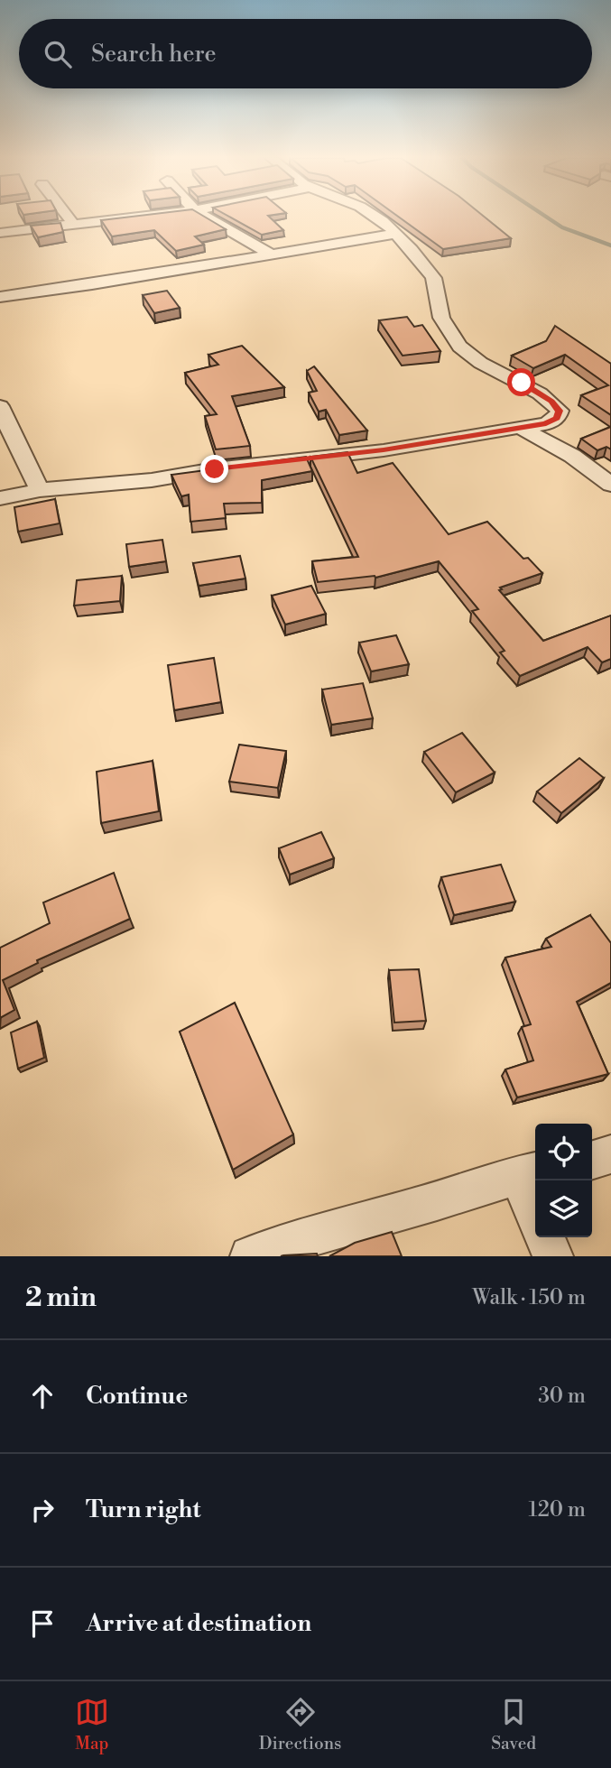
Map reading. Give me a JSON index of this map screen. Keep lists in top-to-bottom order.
{
  "page": {
    "search": "Search here",
    "heading": ["2 min", "Walk · 150 m"],
    "list": [
      ["Continue", "30 m"],
      ["Turn right", "120 m"],
      "Arrive at destination"
    ],
    "nav": ["Map", "Directions", "Saved"]
  }
}
